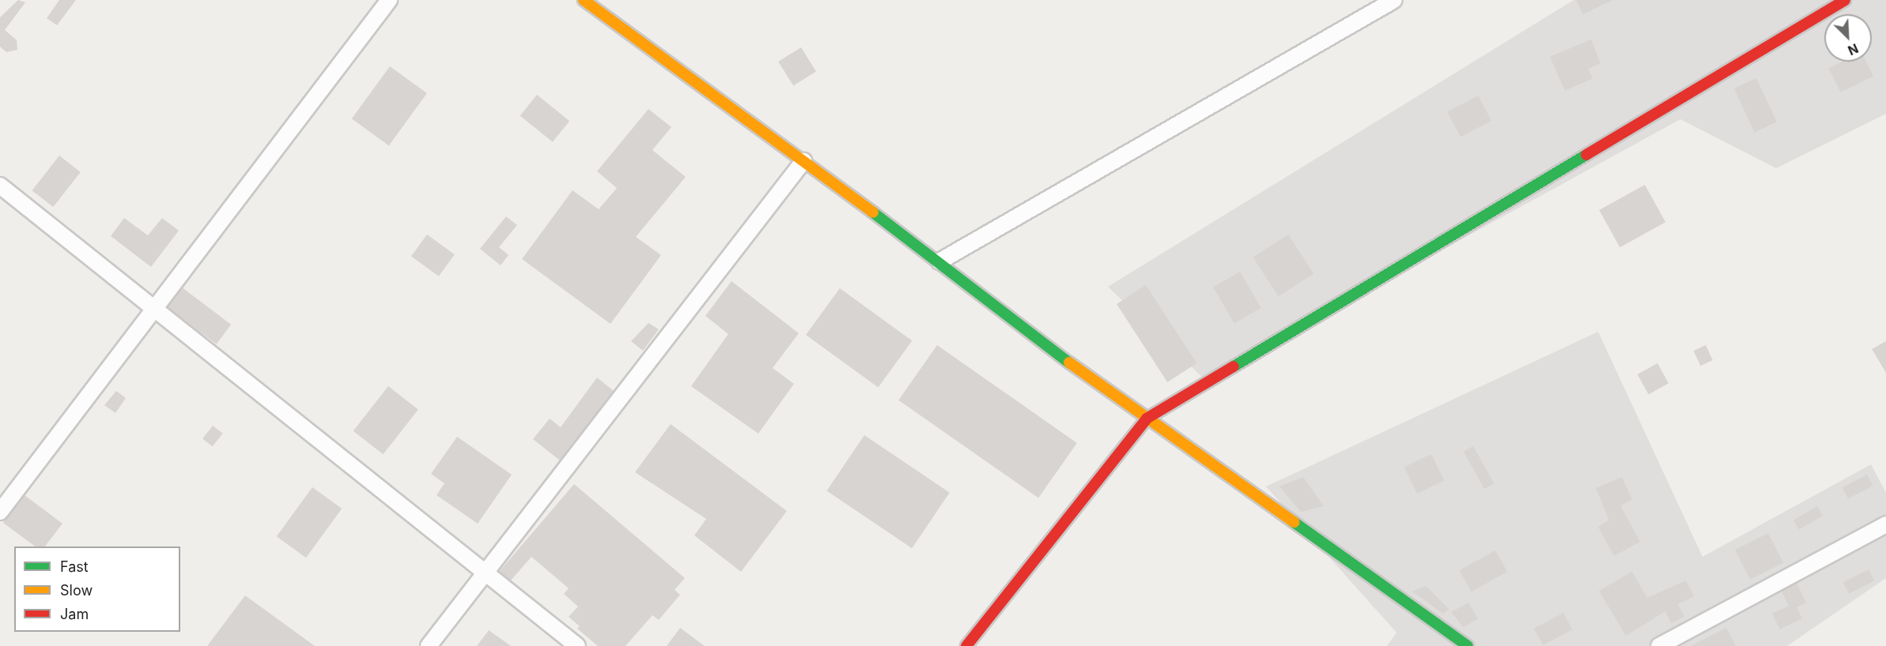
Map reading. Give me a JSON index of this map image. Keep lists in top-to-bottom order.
{
  "legend": ["Fast", "Slow", "Jam"],
  "north": "bottom right"
}
